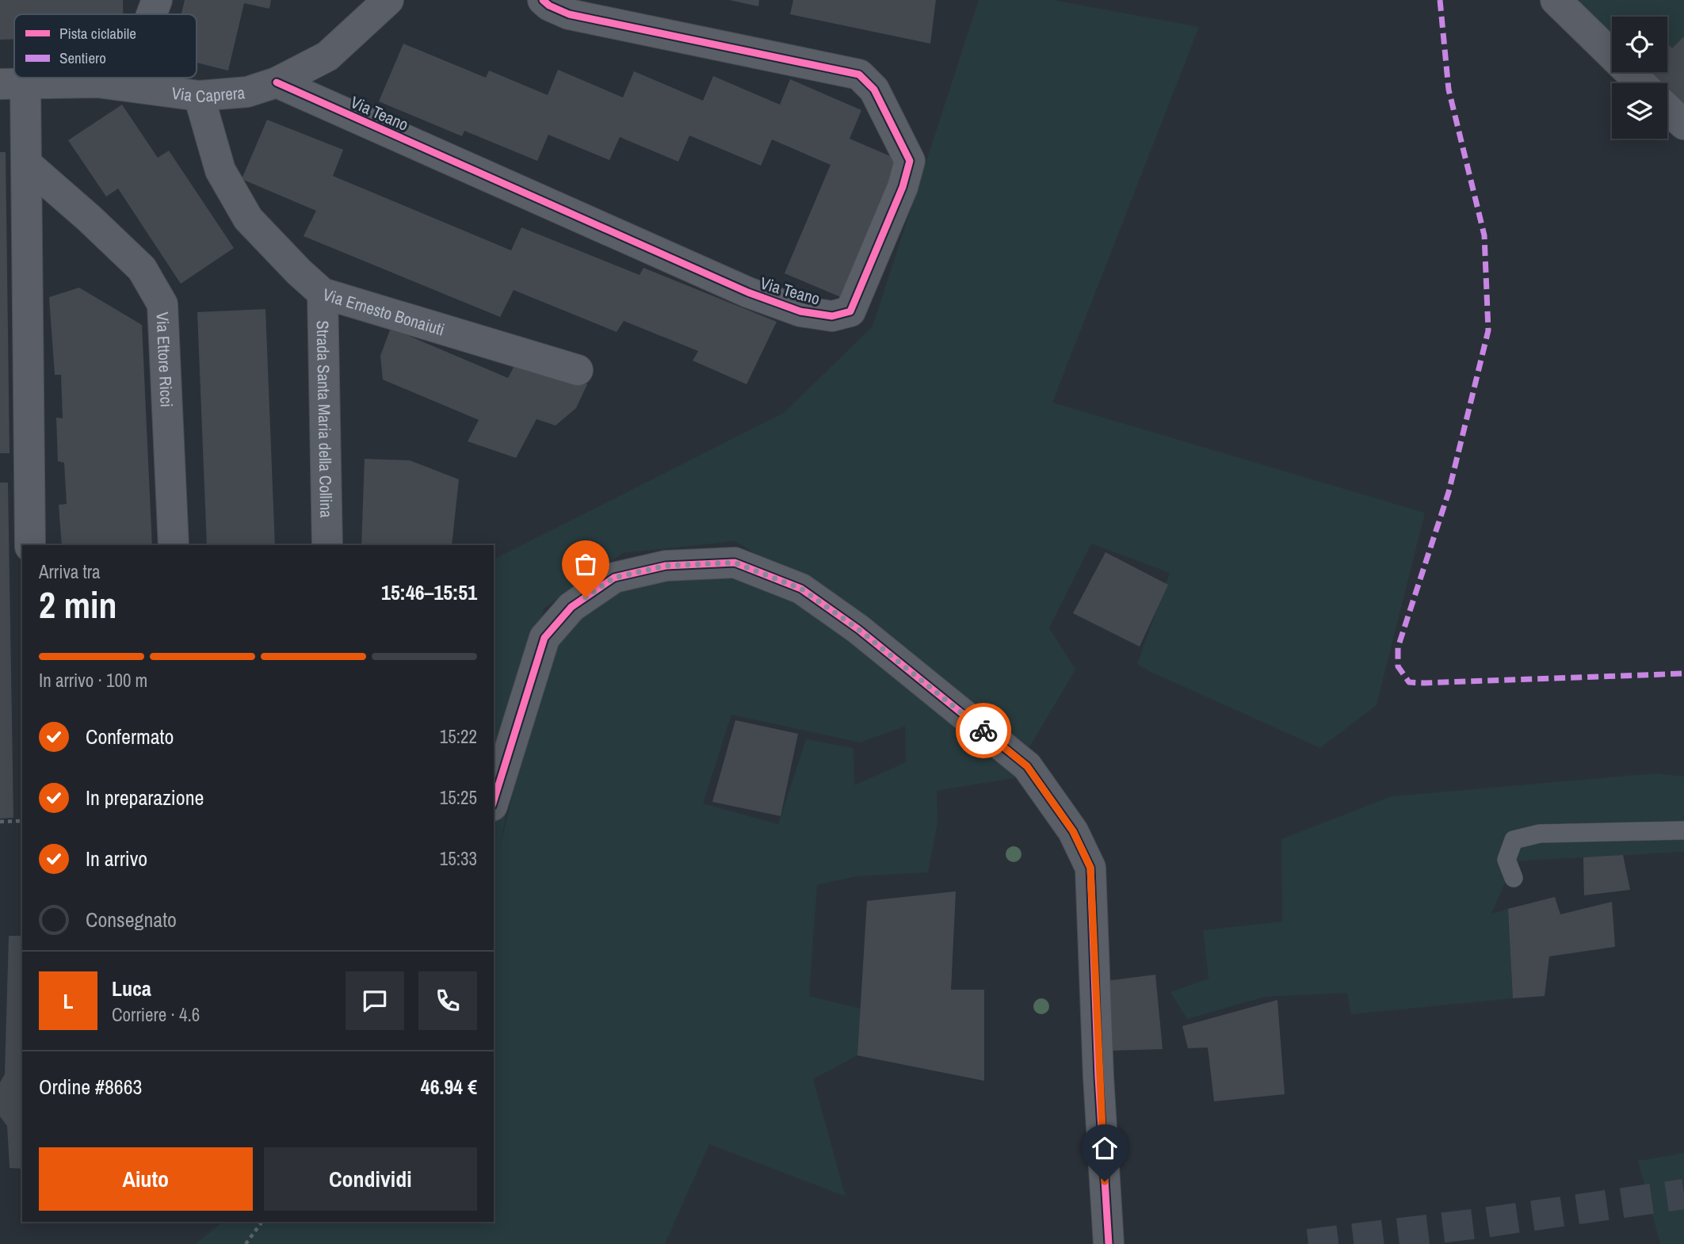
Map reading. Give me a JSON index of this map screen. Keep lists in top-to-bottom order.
{
  "streets": {
    "street": [
      "Via Caprera",
      "Via Teano",
      "Via Ernesto Bonaiuti",
      "Via Ettore Ricci",
      "Strada Santa Maria della Collina"
    ]
  },
  "crossings": [
    ["Via Caprera", "Via Teano"],
    ["Via Caprera", "Via Ernesto Bonaiuti"],
    ["Via Ernesto Bonaiuti", "Strada Santa Maria della Collina"]
  ],
  "legend": ["Pista ciclabile", "Sentiero"],
  "page": {
    "heading": ["2 min", "Arriva tra", "15:46–15:51"],
    "panel": [
      "Luca",
      "Corriere · 4.6",
      "Ordine #8663",
      "46.94 €"
    ],
    "bar": "In arrivo · 100 m",
    "list": [
      ["Confermato", "15:22"],
      ["In preparazione", "15:25"],
      ["In arrivo", "15:33"],
      "Consegnato"
    ],
    "round": "L",
    "buttons": ["Aiuto", "Condividi"]
  }
}
